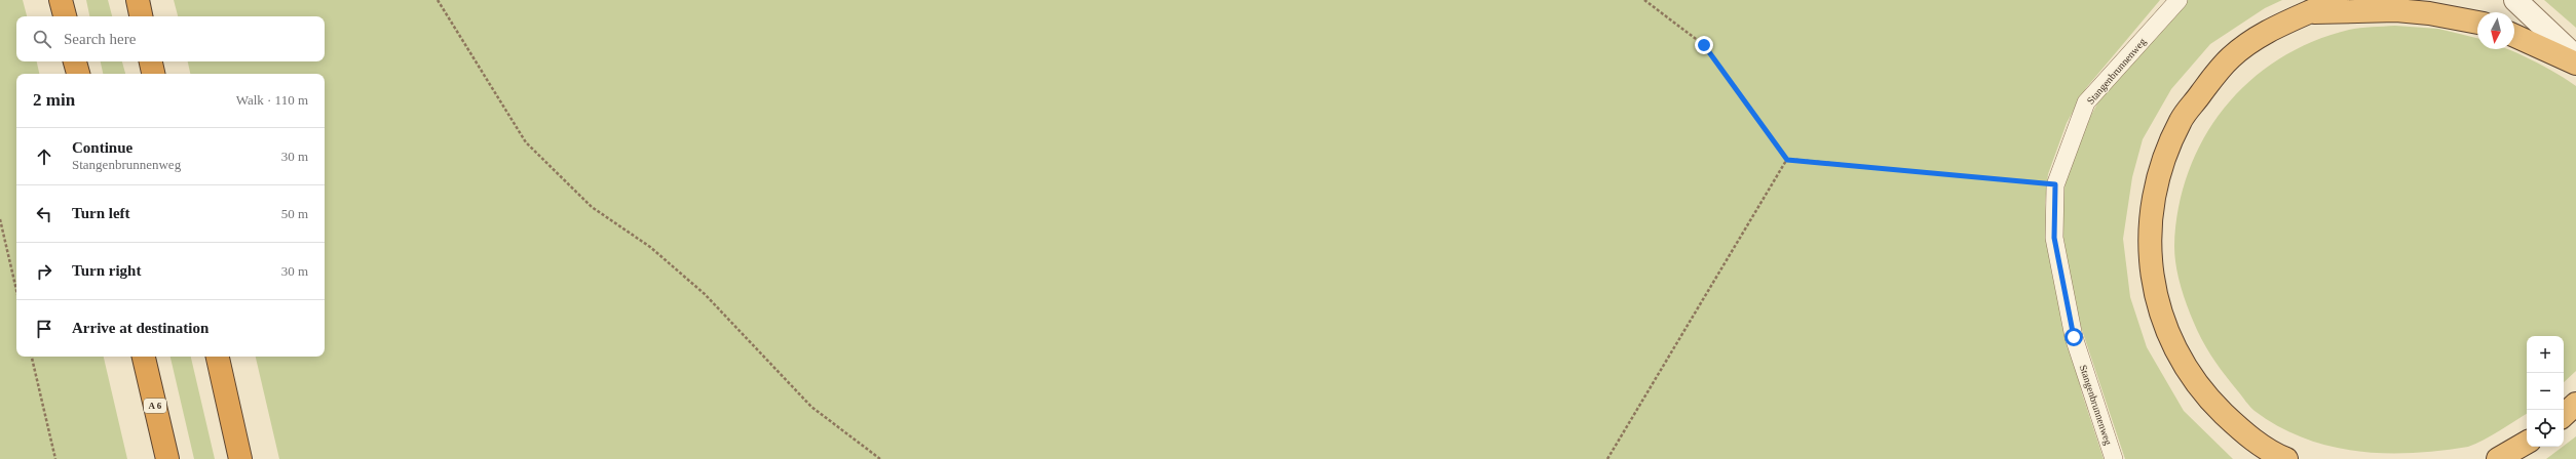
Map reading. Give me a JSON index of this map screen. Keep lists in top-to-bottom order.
{
  "streets": {
    "highway": ["A 6"],
    "lane": ["Stangenbrunnenweg"]
  },
  "north": "bottom",
  "page": {
    "search": "Search here",
    "heading": ["2 min", "Walk · 110 m"],
    "list": [
      ["Continue", "Stangenbrunnenweg", "30 m"],
      ["Turn left", "50 m"],
      ["Turn right", "30 m"],
      "Arrive at destination"
    ],
    "map_buttons": ["+", "−"]
  }
}
